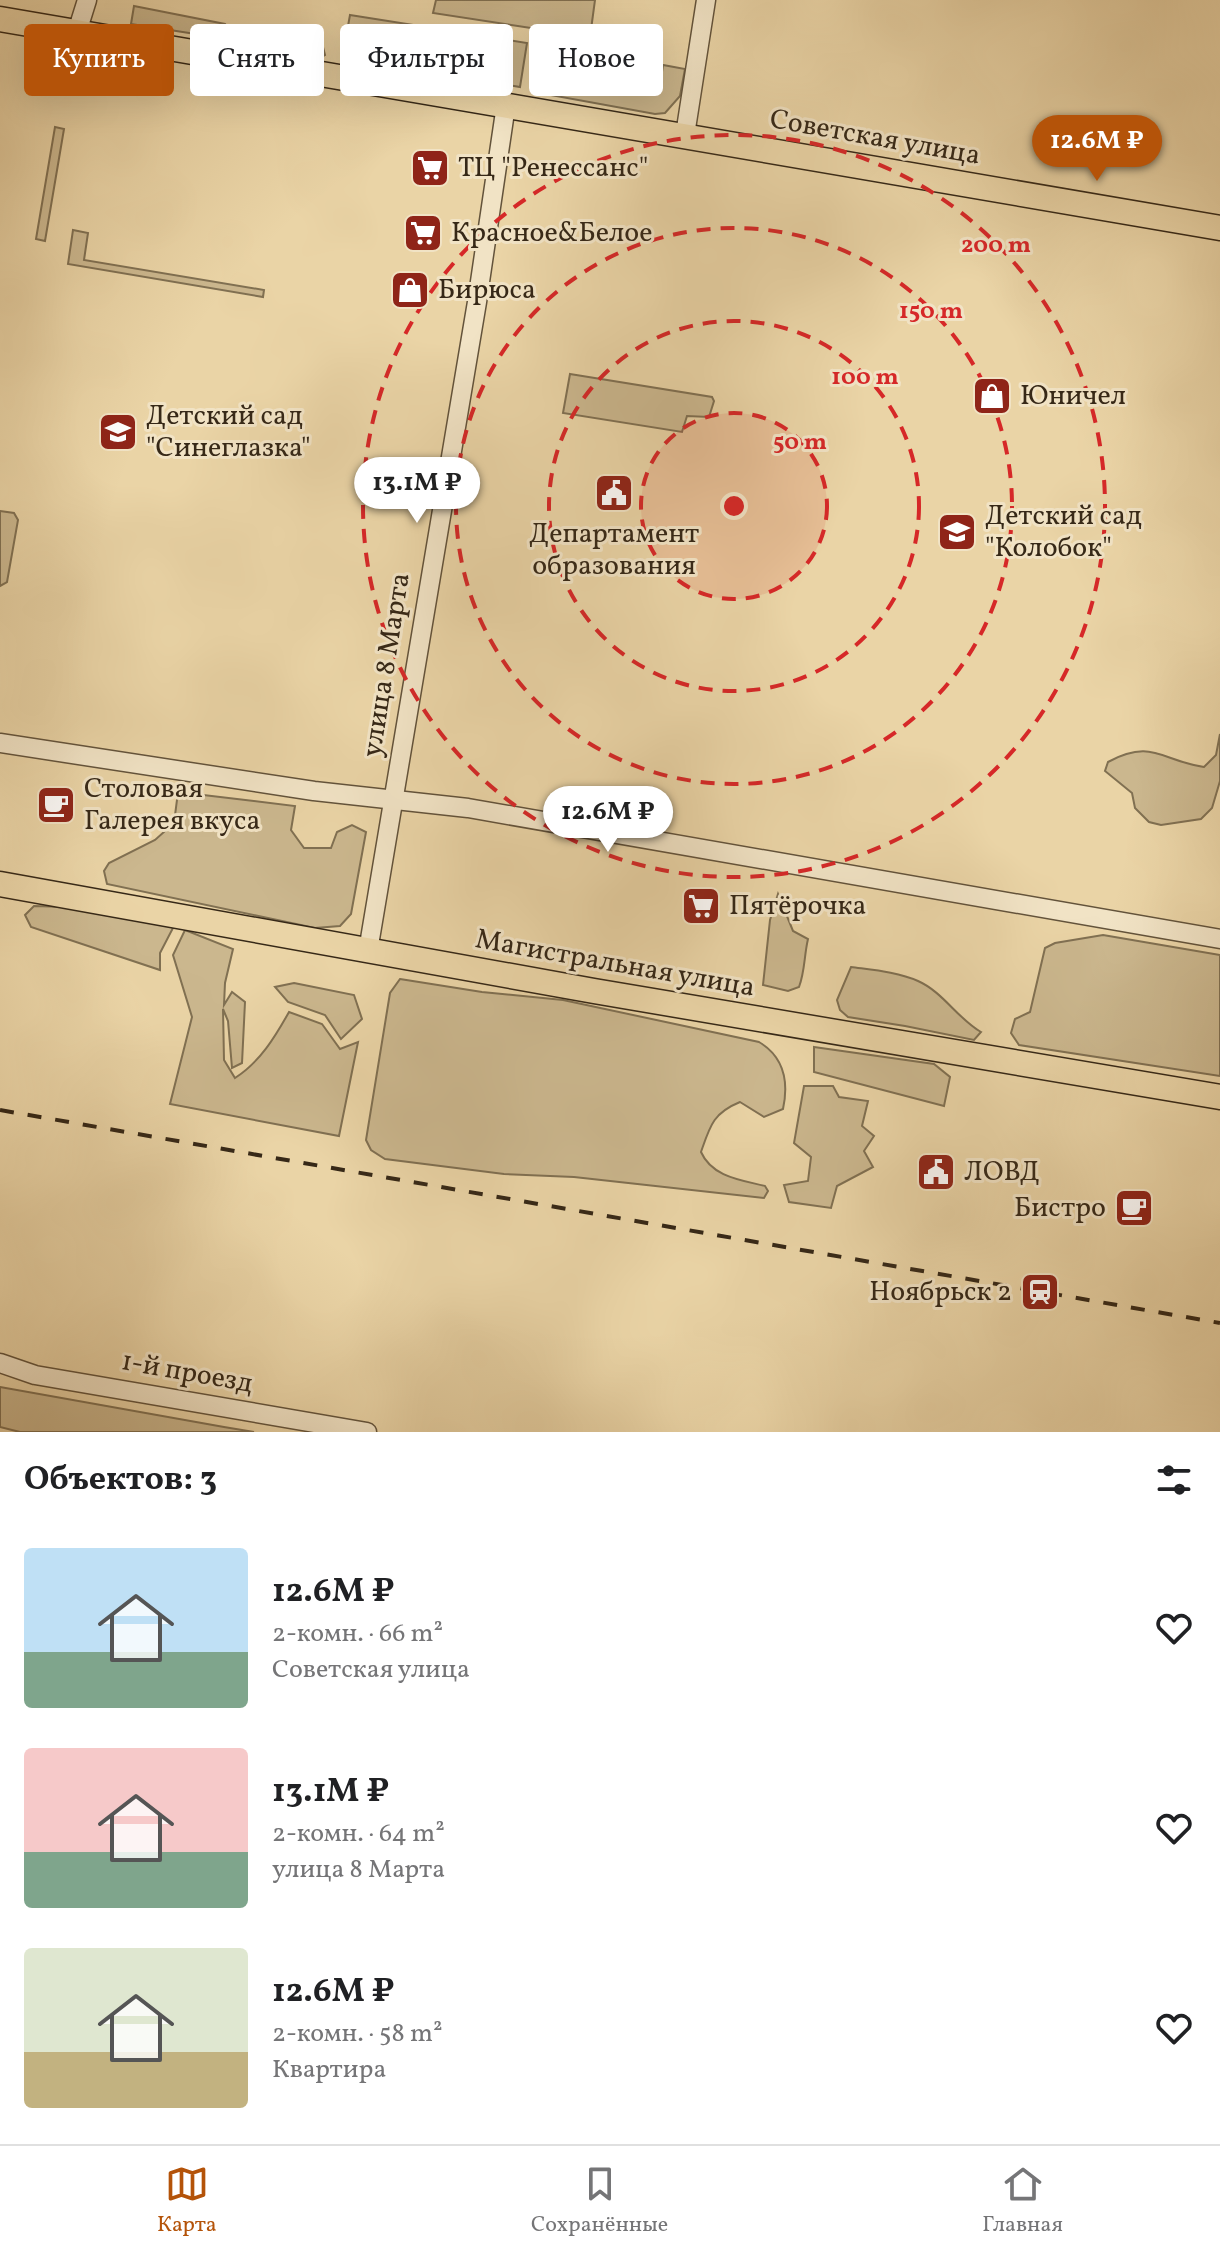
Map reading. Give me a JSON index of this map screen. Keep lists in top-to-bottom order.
{
  "streets": {
    "main road": ["Советская улица", "Магистральная улица"],
    "street": ["улица 8 Марта", "1-й проезд"]
  },
  "crossings": [
    ["Советская улица", "улица 8 Марта"],
    ["улица 8 Марта", "Магистральная улица"]
  ],
  "places": {
    "supermarket": ["ТЦ \"Ренессанс\"", "Красное&Белое", "Пятёрочка"],
    "shop": ["Бирюса", "Юничел"],
    "school or university": ["Детский сад \"Синеглазка\"", "Детский сад \"Колобок\""],
    "public building": ["Департамент образования", "ЛОВД"],
    "cafe": ["Столовая Галерея вкуса", "Бистро"],
    "station": ["Ноябрьск 2"]
  },
  "page": {
    "chip": [
      "Купить",
      "Снять",
      "Фильтры",
      "Новое"
    ],
    "price": ["12.6M ₽", "13.1M ₽", "12.6M ₽"],
    "heading": "Объектов: 3",
    "list": [
      {
        "name": "12.6M ₽",
        "note": "2-комн. · 66 m² · Советская улица"
      },
      {
        "name": "13.1M ₽",
        "note": "2-комн. · 64 m² · улица 8 Марта"
      },
      {
        "name": "12.6M ₽",
        "note": "2-комн. · 58 m² · Квартира"
      }
    ],
    "tabs": ["Карта", "Сохранённые", "Главная"]
  },
  "rings": [
    "200 m",
    "150 m",
    "100 m",
    "50 m"
  ]
}
